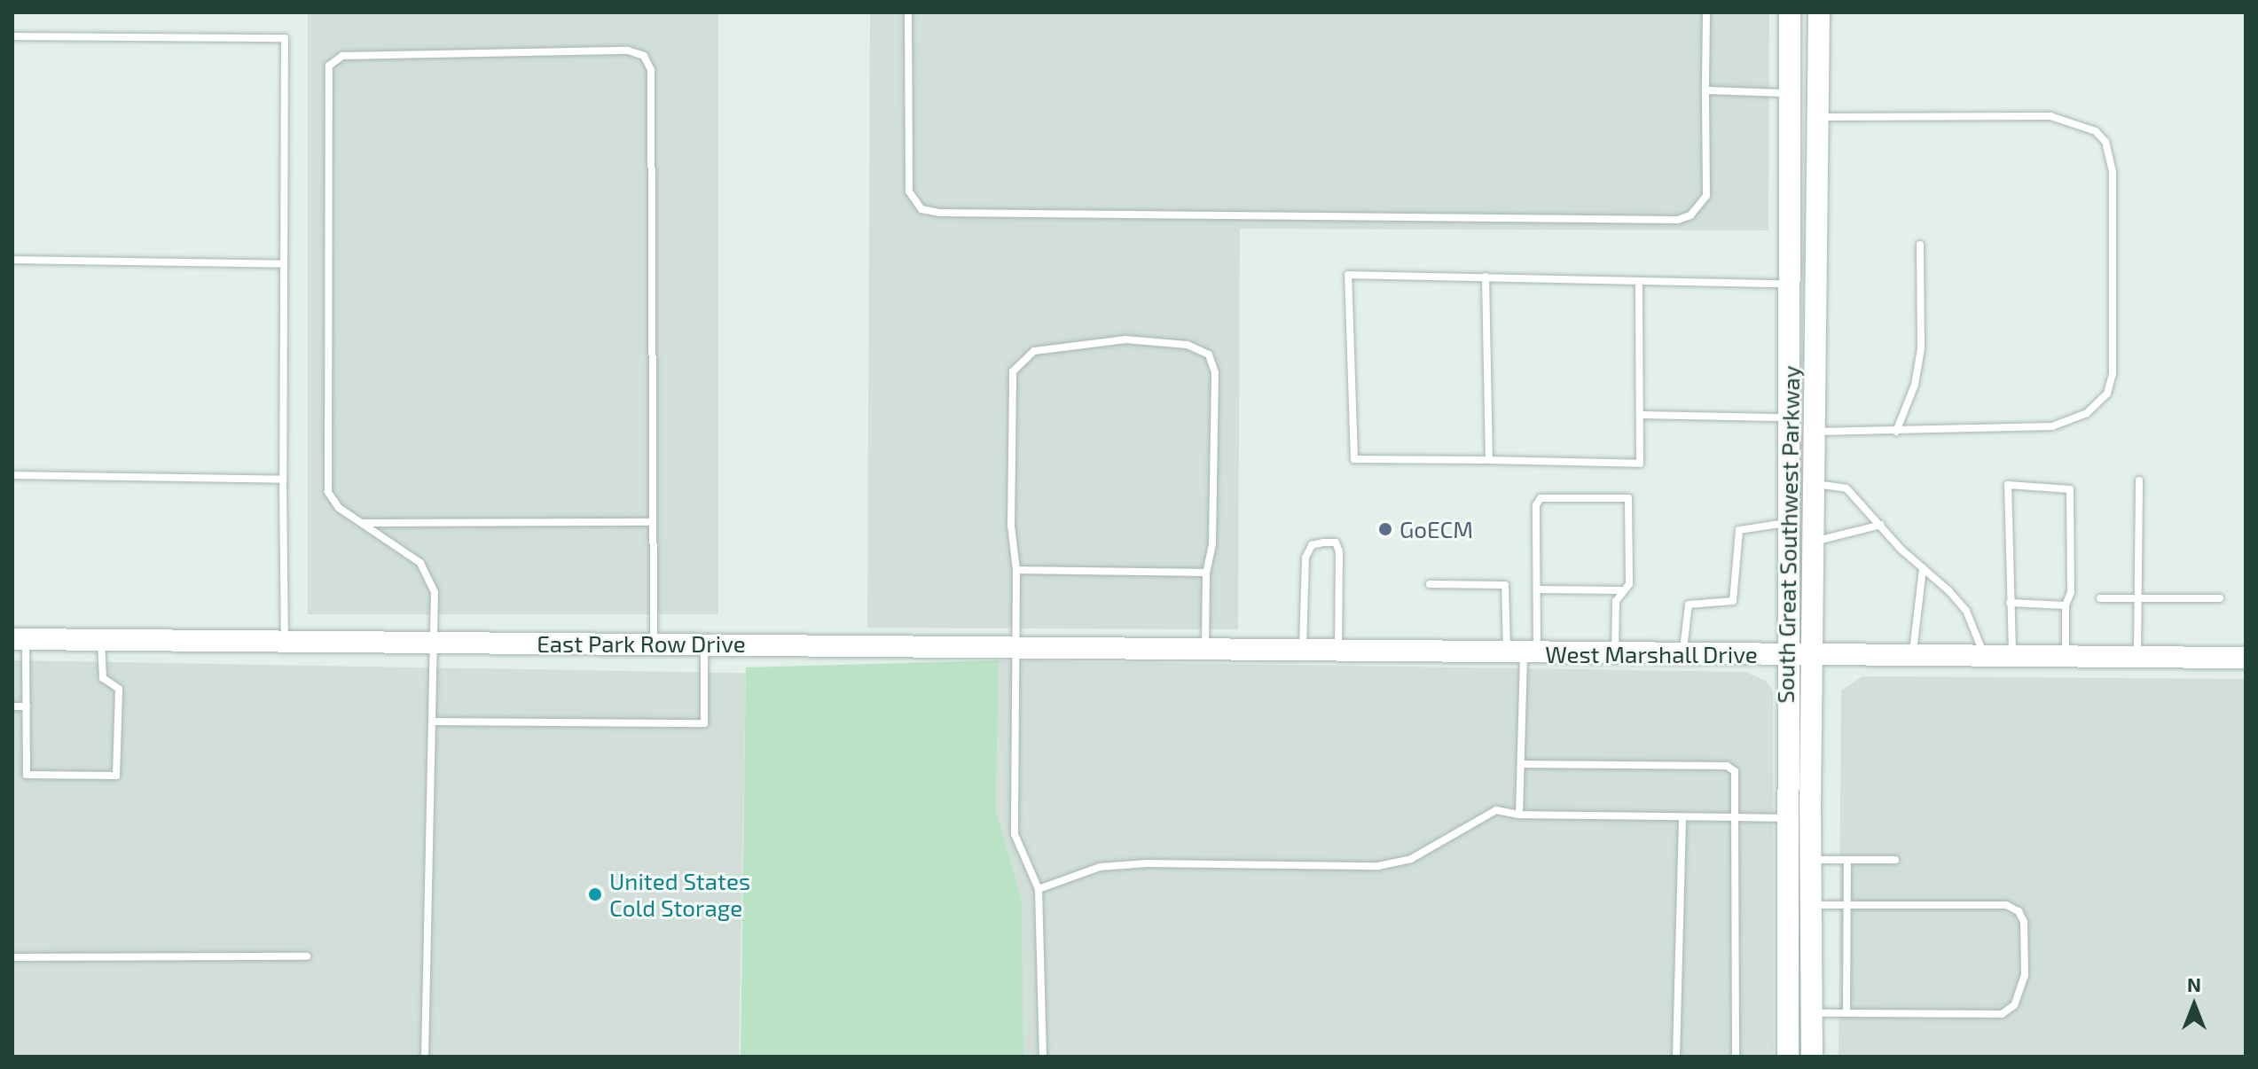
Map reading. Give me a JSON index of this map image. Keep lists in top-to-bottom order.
{
  "streets": {
    "main road": ["South Great Southwest Parkway", "East Park Row Drive", "West Marshall Drive"]
  },
  "crossings": [
    ["South Great Southwest Parkway", "West Marshall Drive"],
    ["East Park Row Drive", "West Marshall Drive"]
  ],
  "places": ["GoECM", "United States Cold Storage"],
  "north": "top"
}
